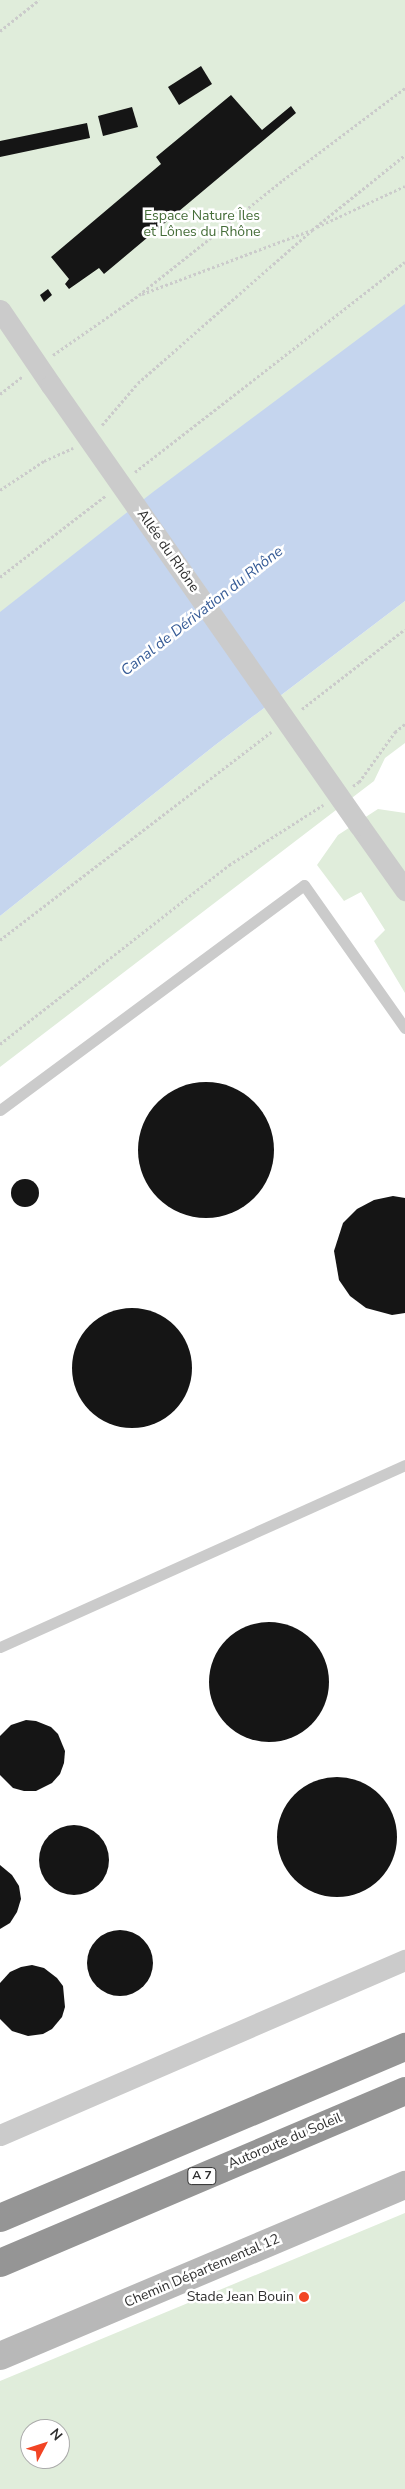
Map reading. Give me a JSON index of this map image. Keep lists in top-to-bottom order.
{
  "streets": {
    "highway": ["Autoroute du Soleil", "A 7"],
    "main road": ["Chemin Départemental 12"],
    "street": ["Allée du Rhône"]
  },
  "water": ["Canal de Dérivation du Rhône"],
  "parks": ["Espace Nature Îles et Lônes du Rhône"],
  "places": ["Stade Jean Bouin"],
  "north": "top right"
}
